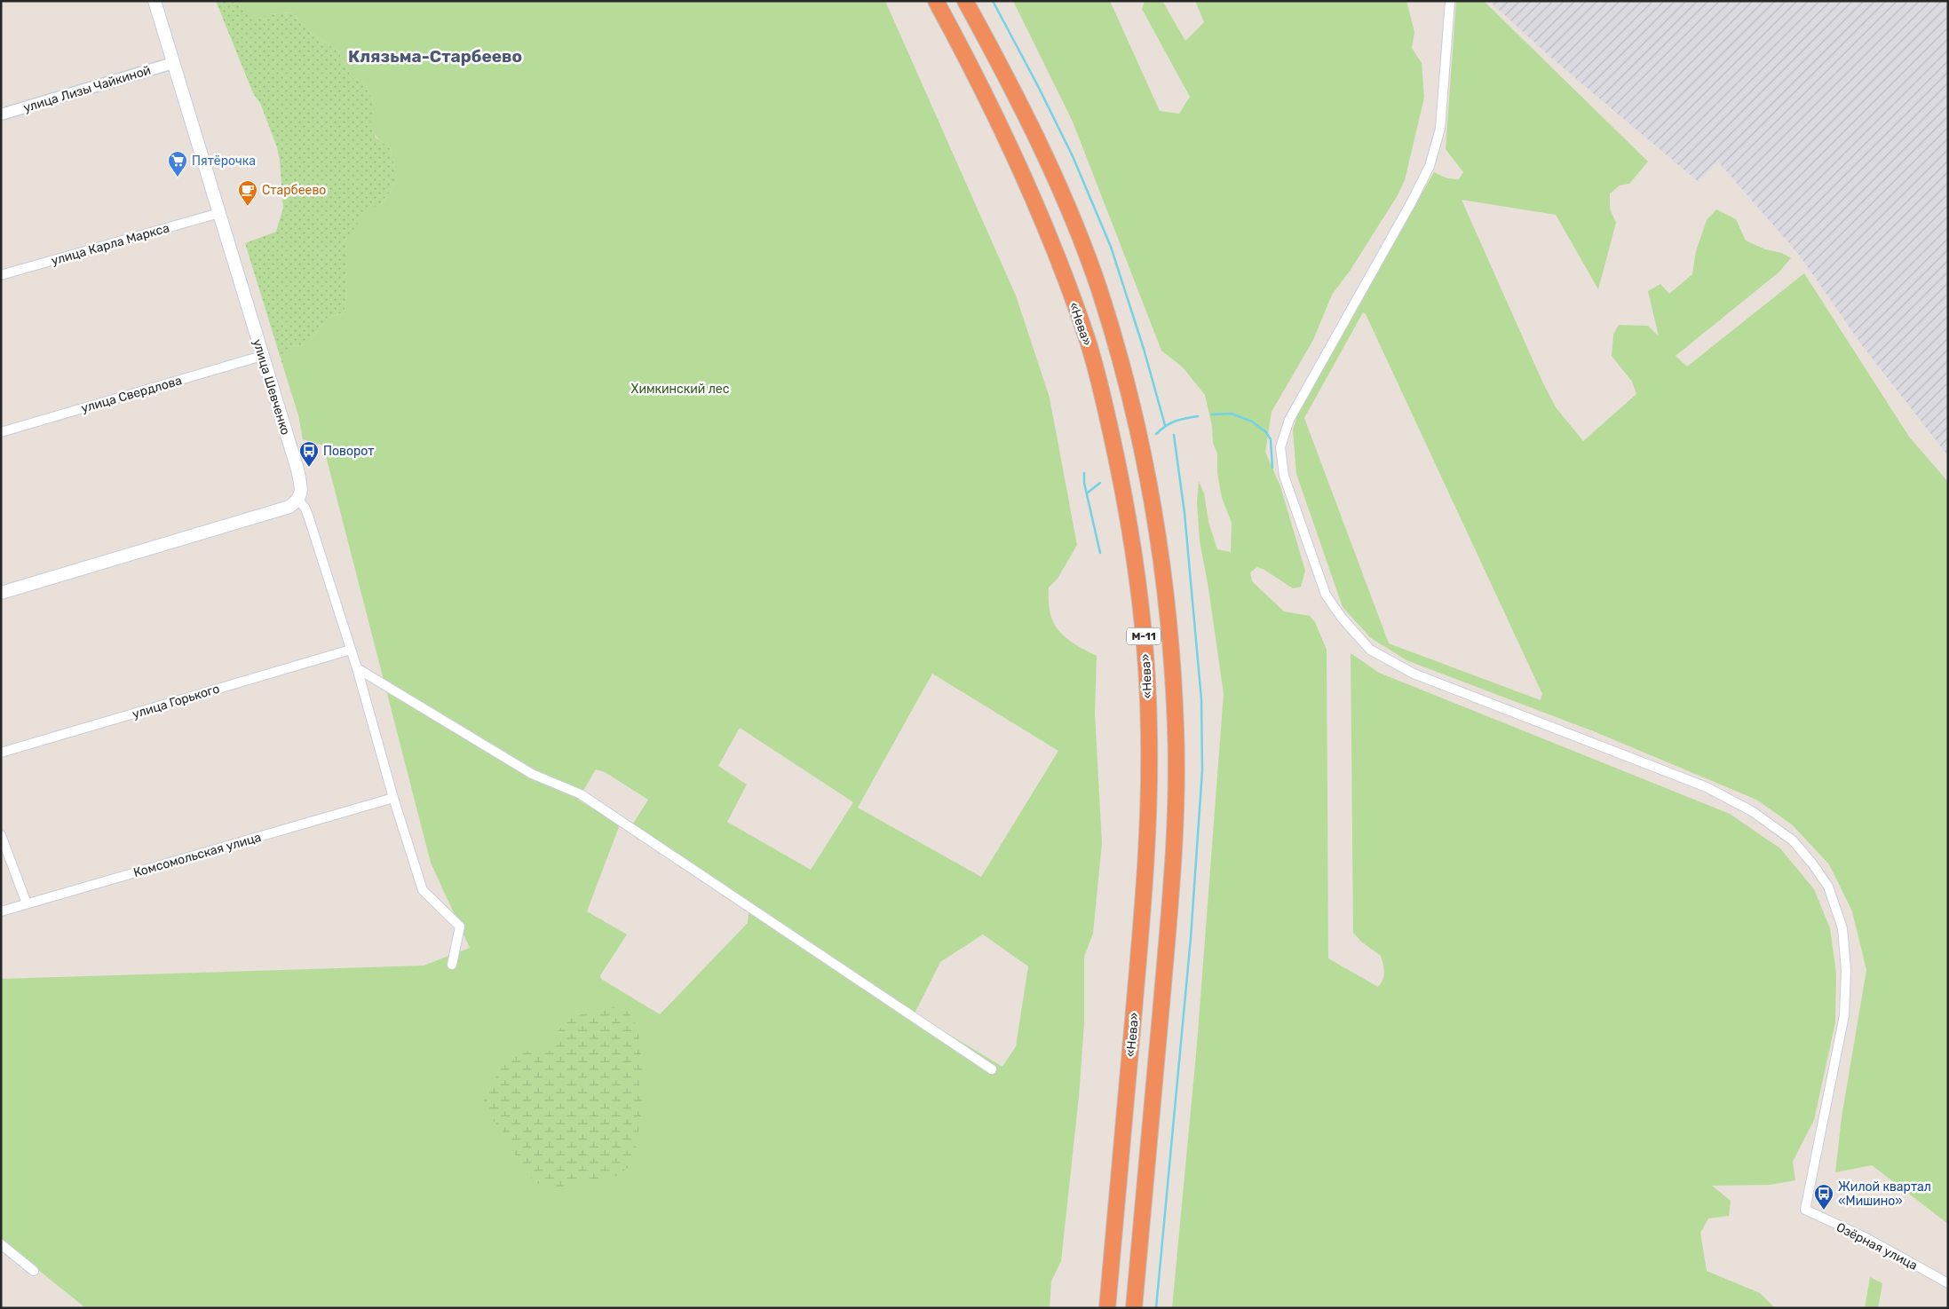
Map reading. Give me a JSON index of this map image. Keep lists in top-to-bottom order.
{
  "streets": {
    "highway": ["«Нева»", "М-11"],
    "main road": ["улица Шевченко"],
    "street": [
      "улица Лизы Чайкиной",
      "улица Карла Маркса",
      "улица Свердлова",
      "улица Горького",
      "Комсомольская улица",
      "Озёрная улица"
    ]
  },
  "crossings": [
    ["улица Лизы Чайкиной", "улица Шевченко"],
    ["улица Карла Маркса", "улица Шевченко"],
    ["улица Шевченко", "улица Свердлова"]
  ],
  "districts": ["Клязьма-Старбеево"],
  "parks": ["Химкинский лес"],
  "places": {
    "supermarket": ["Пятёрочка"],
    "cafe": ["Старбеево"],
    "bus stop": ["Поворот", "Жилой квартал «Мишино»"]
  }
}
